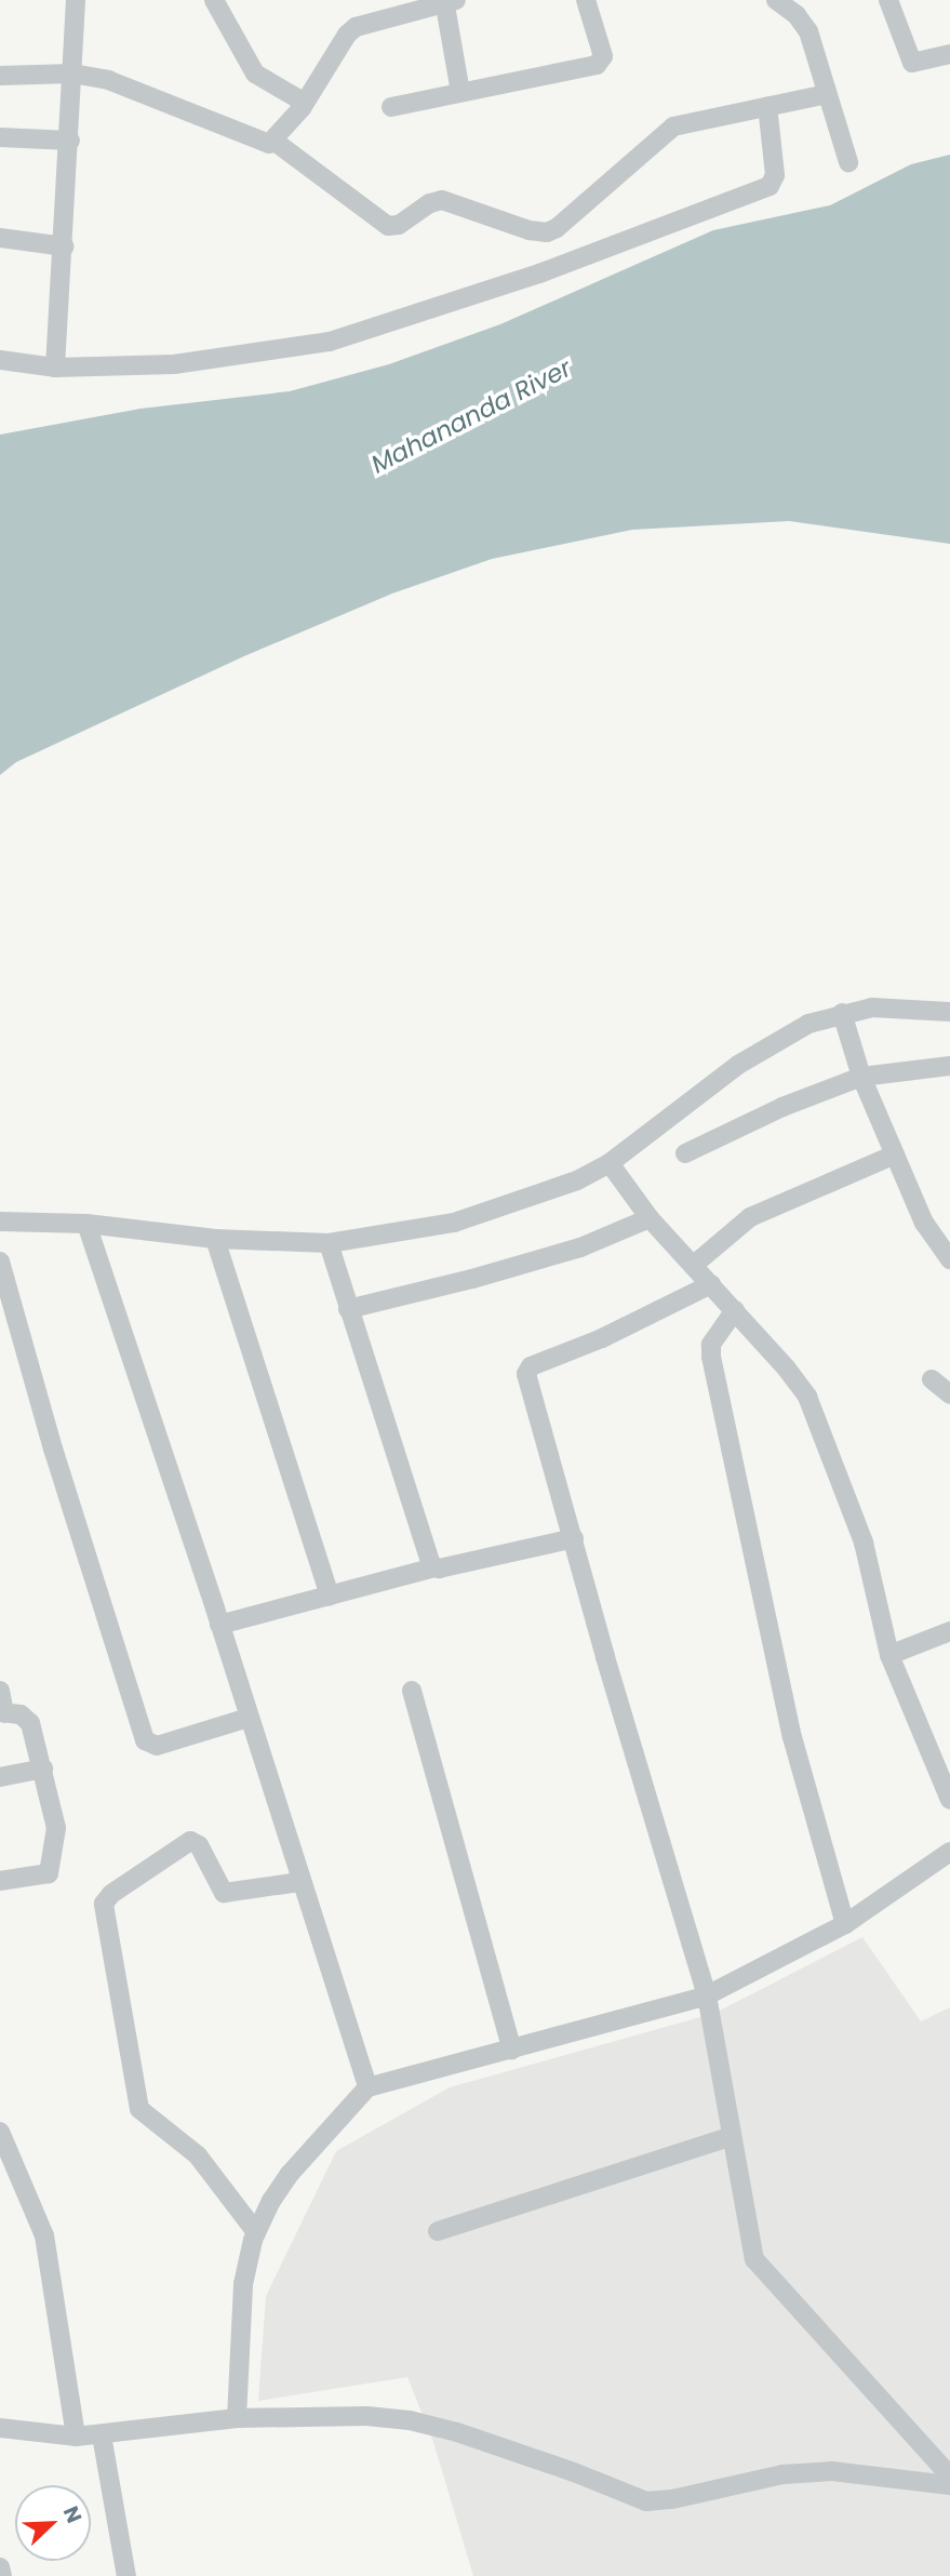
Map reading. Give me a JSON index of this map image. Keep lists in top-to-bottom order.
{
  "water": ["Mahananda River"],
  "north": "top right"
}
